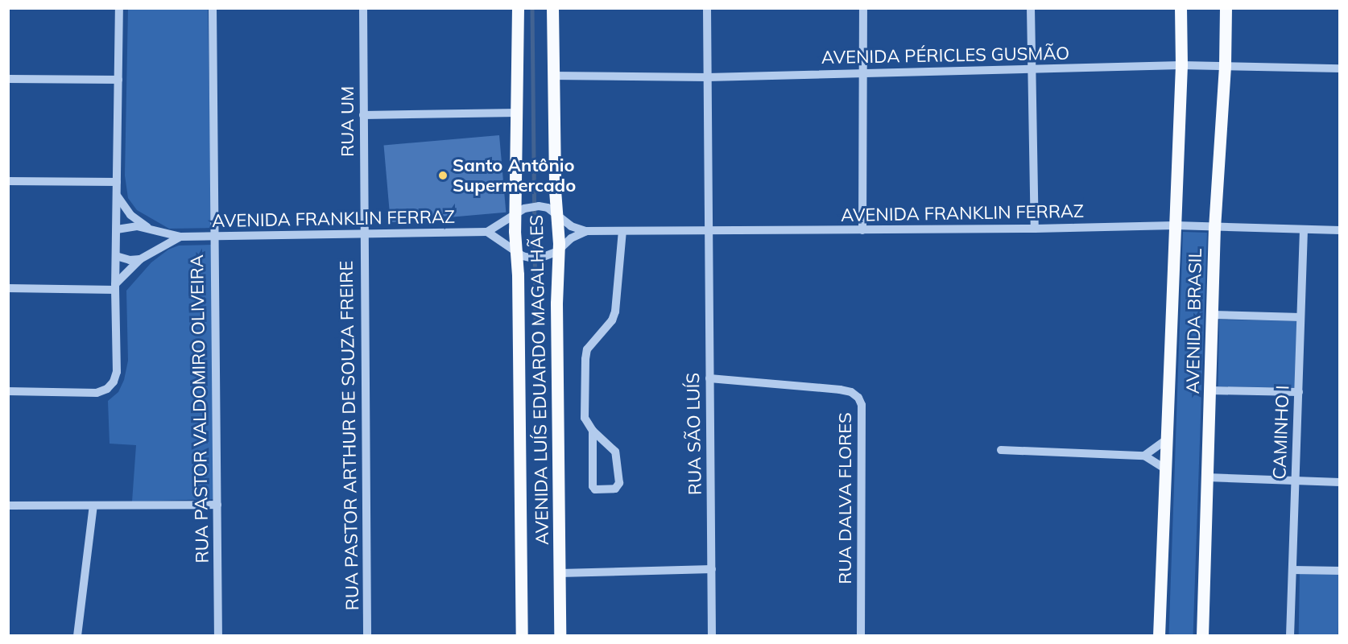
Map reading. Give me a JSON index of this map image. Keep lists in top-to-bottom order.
{
  "streets": {
    "main road": ["AVENIDA BRASIL", "AVENIDA LUÍS EDUARDO MAGALHÃES"],
    "street": [
      "AVENIDA PÉRICLES GUSMÃO",
      "RUA UM",
      "AVENIDA FRANKLIN FERRAZ",
      "RUA PASTOR VALDOMIRO OLIVEIRA",
      "CAMINHO I",
      "RUA SÃO LUÍS",
      "RUA PASTOR ARTHUR DE SOUZA FREIRE",
      "RUA DALVA FLORES"
    ]
  },
  "crossings": [
    ["AVENIDA PÉRICLES GUSMÃO", "AVENIDA BRASIL"],
    ["AVENIDA PÉRICLES GUSMÃO", "AVENIDA LUÍS EDUARDO MAGALHÃES"],
    ["AVENIDA PÉRICLES GUSMÃO", "RUA SÃO LUÍS"],
    ["RUA UM", "AVENIDA FRANKLIN FERRAZ"],
    ["RUA UM", "RUA PASTOR ARTHUR DE SOUZA FREIRE"],
    ["AVENIDA FRANKLIN FERRAZ", "AVENIDA BRASIL"],
    ["AVENIDA FRANKLIN FERRAZ", "RUA PASTOR VALDOMIRO OLIVEIRA"],
    ["AVENIDA FRANKLIN FERRAZ", "CAMINHO I"],
    ["AVENIDA FRANKLIN FERRAZ", "RUA SÃO LUÍS"],
    ["AVENIDA FRANKLIN FERRAZ", "RUA PASTOR ARTHUR DE SOUZA FREIRE"],
    ["RUA SÃO LUÍS", "RUA DALVA FLORES"]
  ],
  "places": ["Santo Antônio Supermercado"]
}
